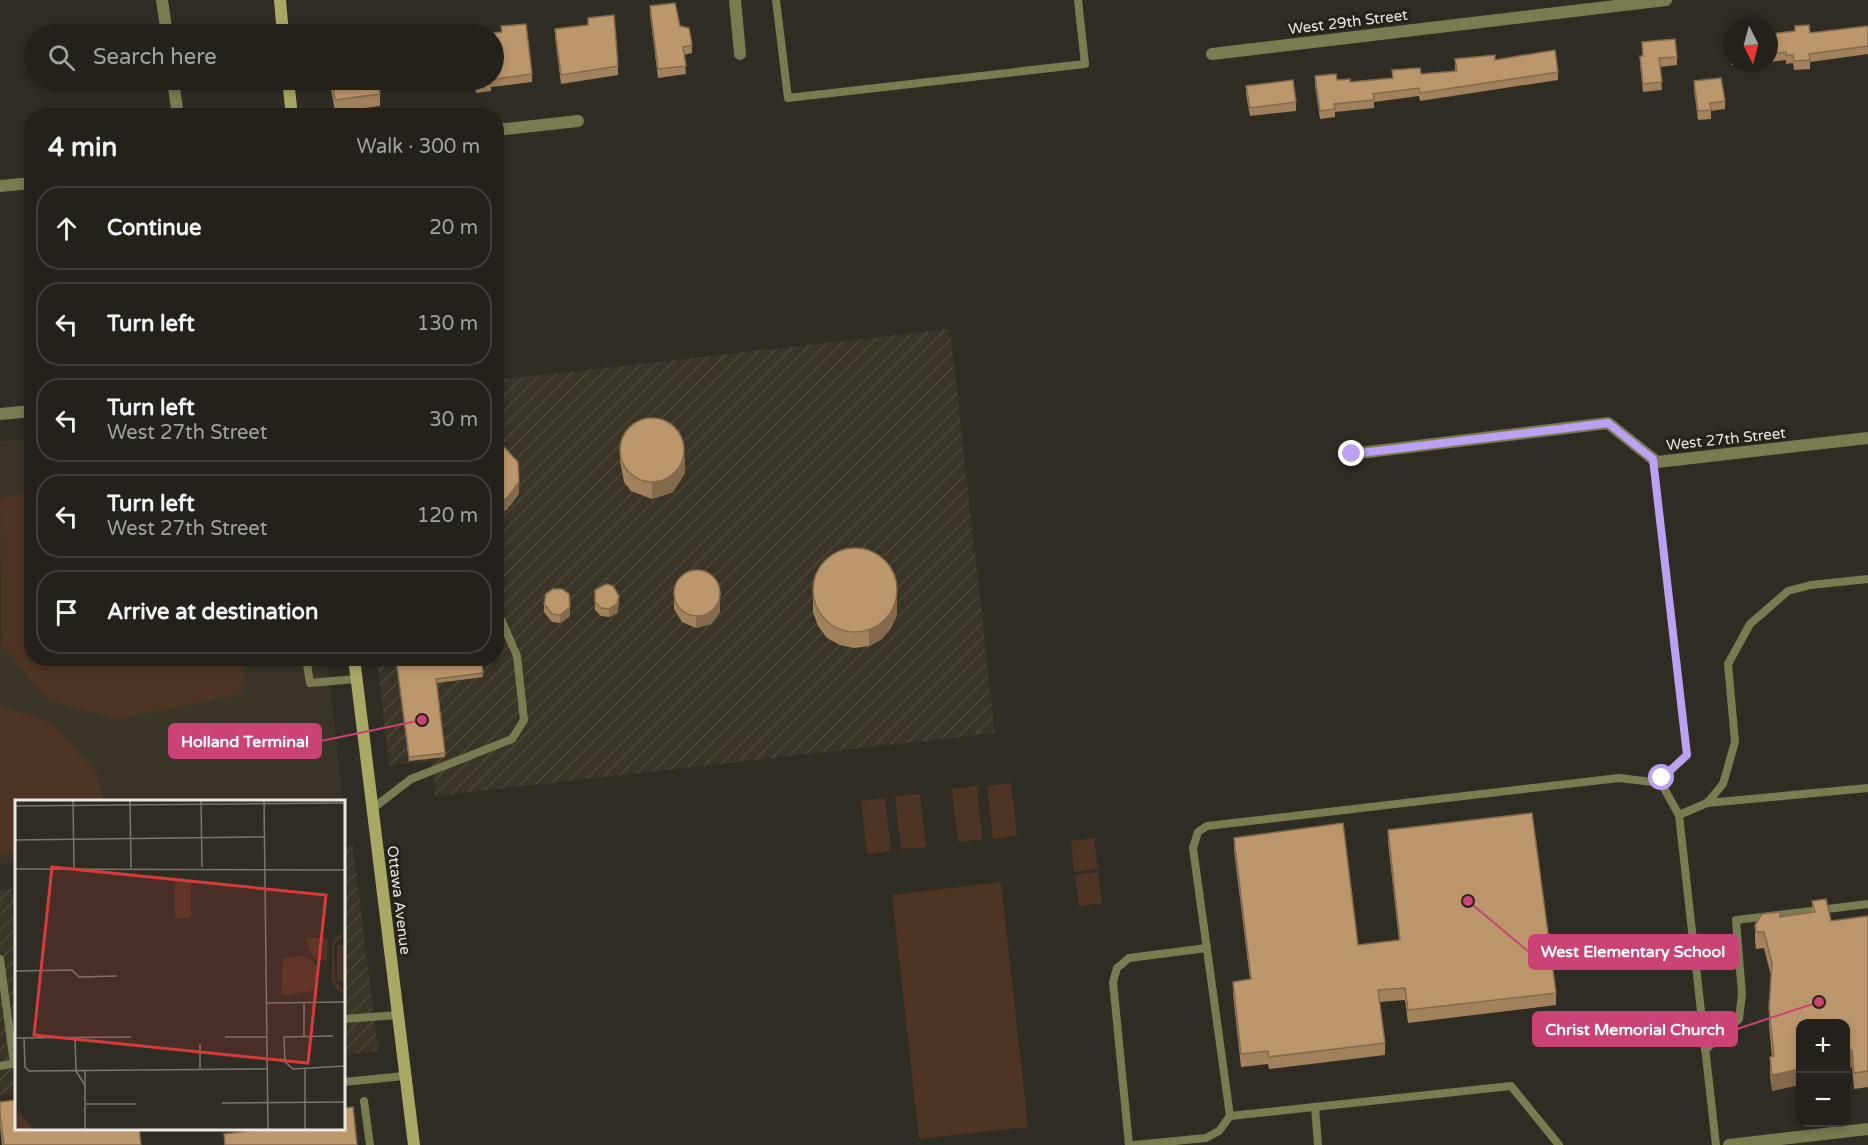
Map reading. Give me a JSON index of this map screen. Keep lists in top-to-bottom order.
{
  "streets": {
    "street": ["West 29th Street", "West 27th Street", "Ottawa Avenue"]
  },
  "places": ["Holland Terminal", "West Elementary School", "Christ Memorial Church"],
  "north": "bottom",
  "page": {
    "search": "Search here",
    "heading": ["4 min", "Walk · 300 m"],
    "list": [
      ["Continue", "20 m"],
      ["Turn left", "130 m"],
      ["Turn left", "West 27th Street", "30 m"],
      ["Turn left", "West 27th Street", "120 m"],
      "Arrive at destination"
    ],
    "map_buttons": ["+", "−"]
  }
}
